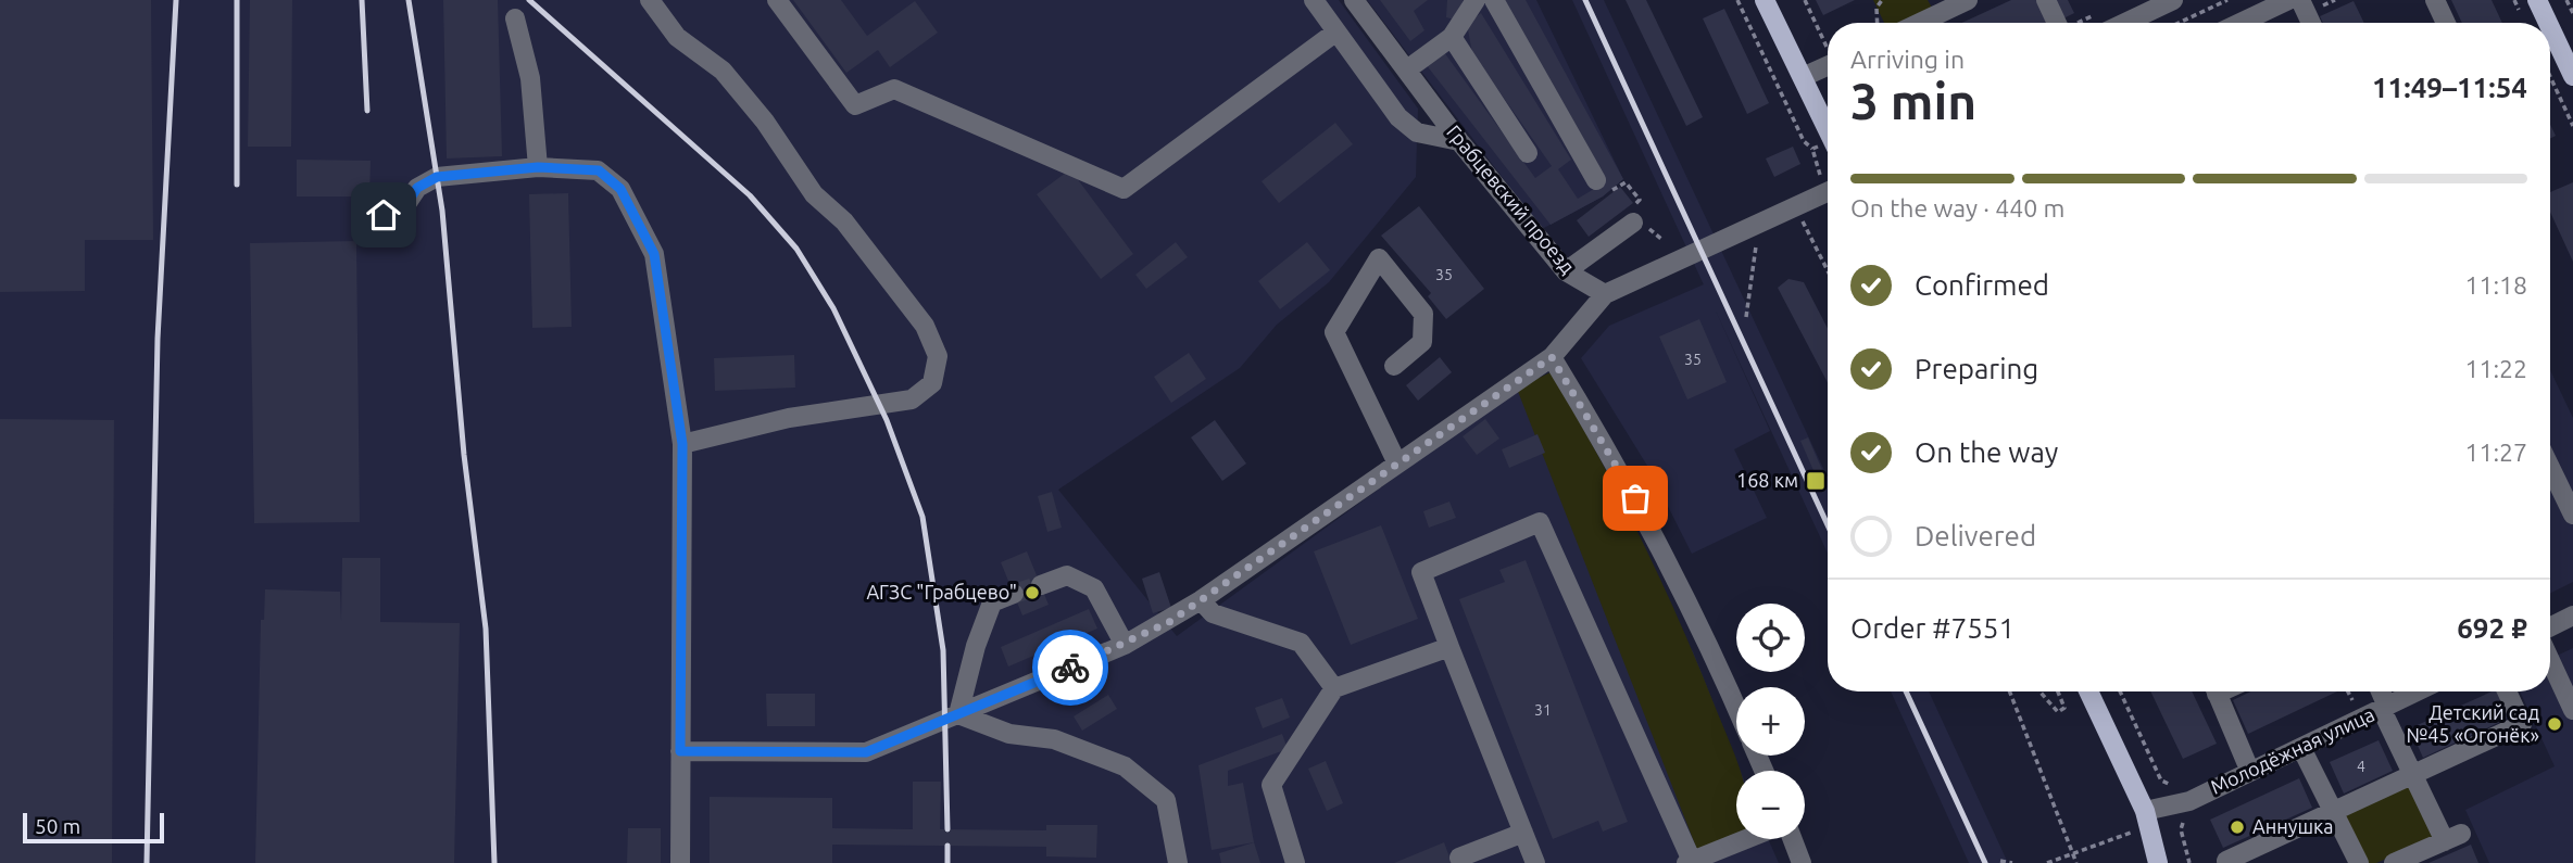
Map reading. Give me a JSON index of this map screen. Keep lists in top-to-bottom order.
{
  "streets": {
    "street": ["Грабцевский проезд", "Молодёжная улица"]
  },
  "places": {
    "transit": ["168 км"],
    "other": ["АГЗС \"Грабцево\"", "Детский сад №45 «Огонёк»", "Аннушка"]
  },
  "house_numbers": [
    "35",
    "35",
    "31",
    "4"
  ],
  "scale_bar": "50 m",
  "page": {
    "heading": ["3 min", "Arriving in", "11:49–11:54"],
    "panel": ["Order #7551", "692 ₽"],
    "bar": "On the way · 440 m",
    "list": [
      ["Confirmed", "11:18"],
      ["Preparing", "11:22"],
      ["On the way", "11:27"],
      "Delivered"
    ],
    "map_buttons": ["+", "−"],
    "scale": "50 m"
  }
}
